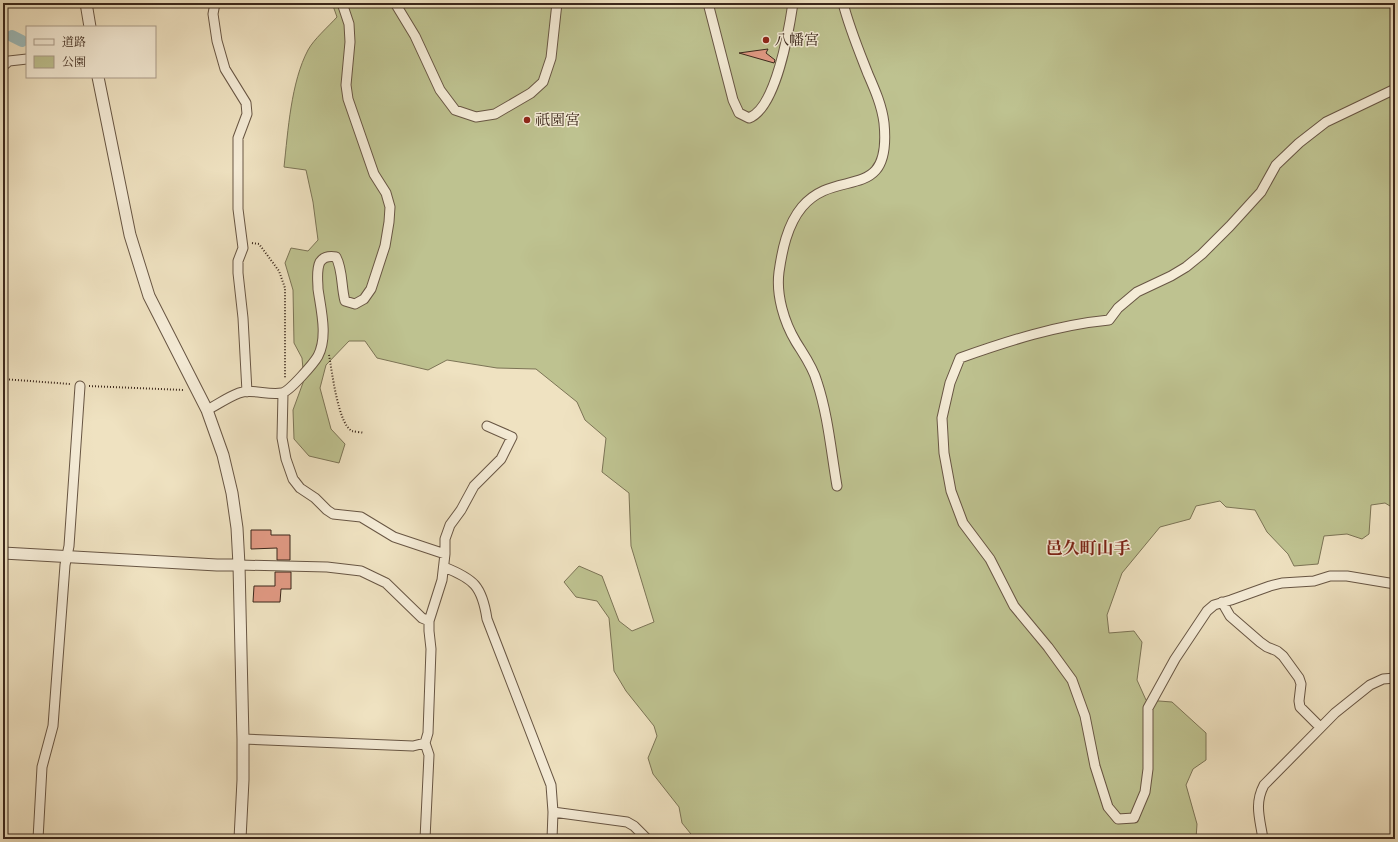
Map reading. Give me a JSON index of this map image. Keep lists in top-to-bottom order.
{
  "districts": ["邑久町山手"],
  "places": ["八幡宮", "祇園宮"],
  "legend": ["道路", "公園"]
}
